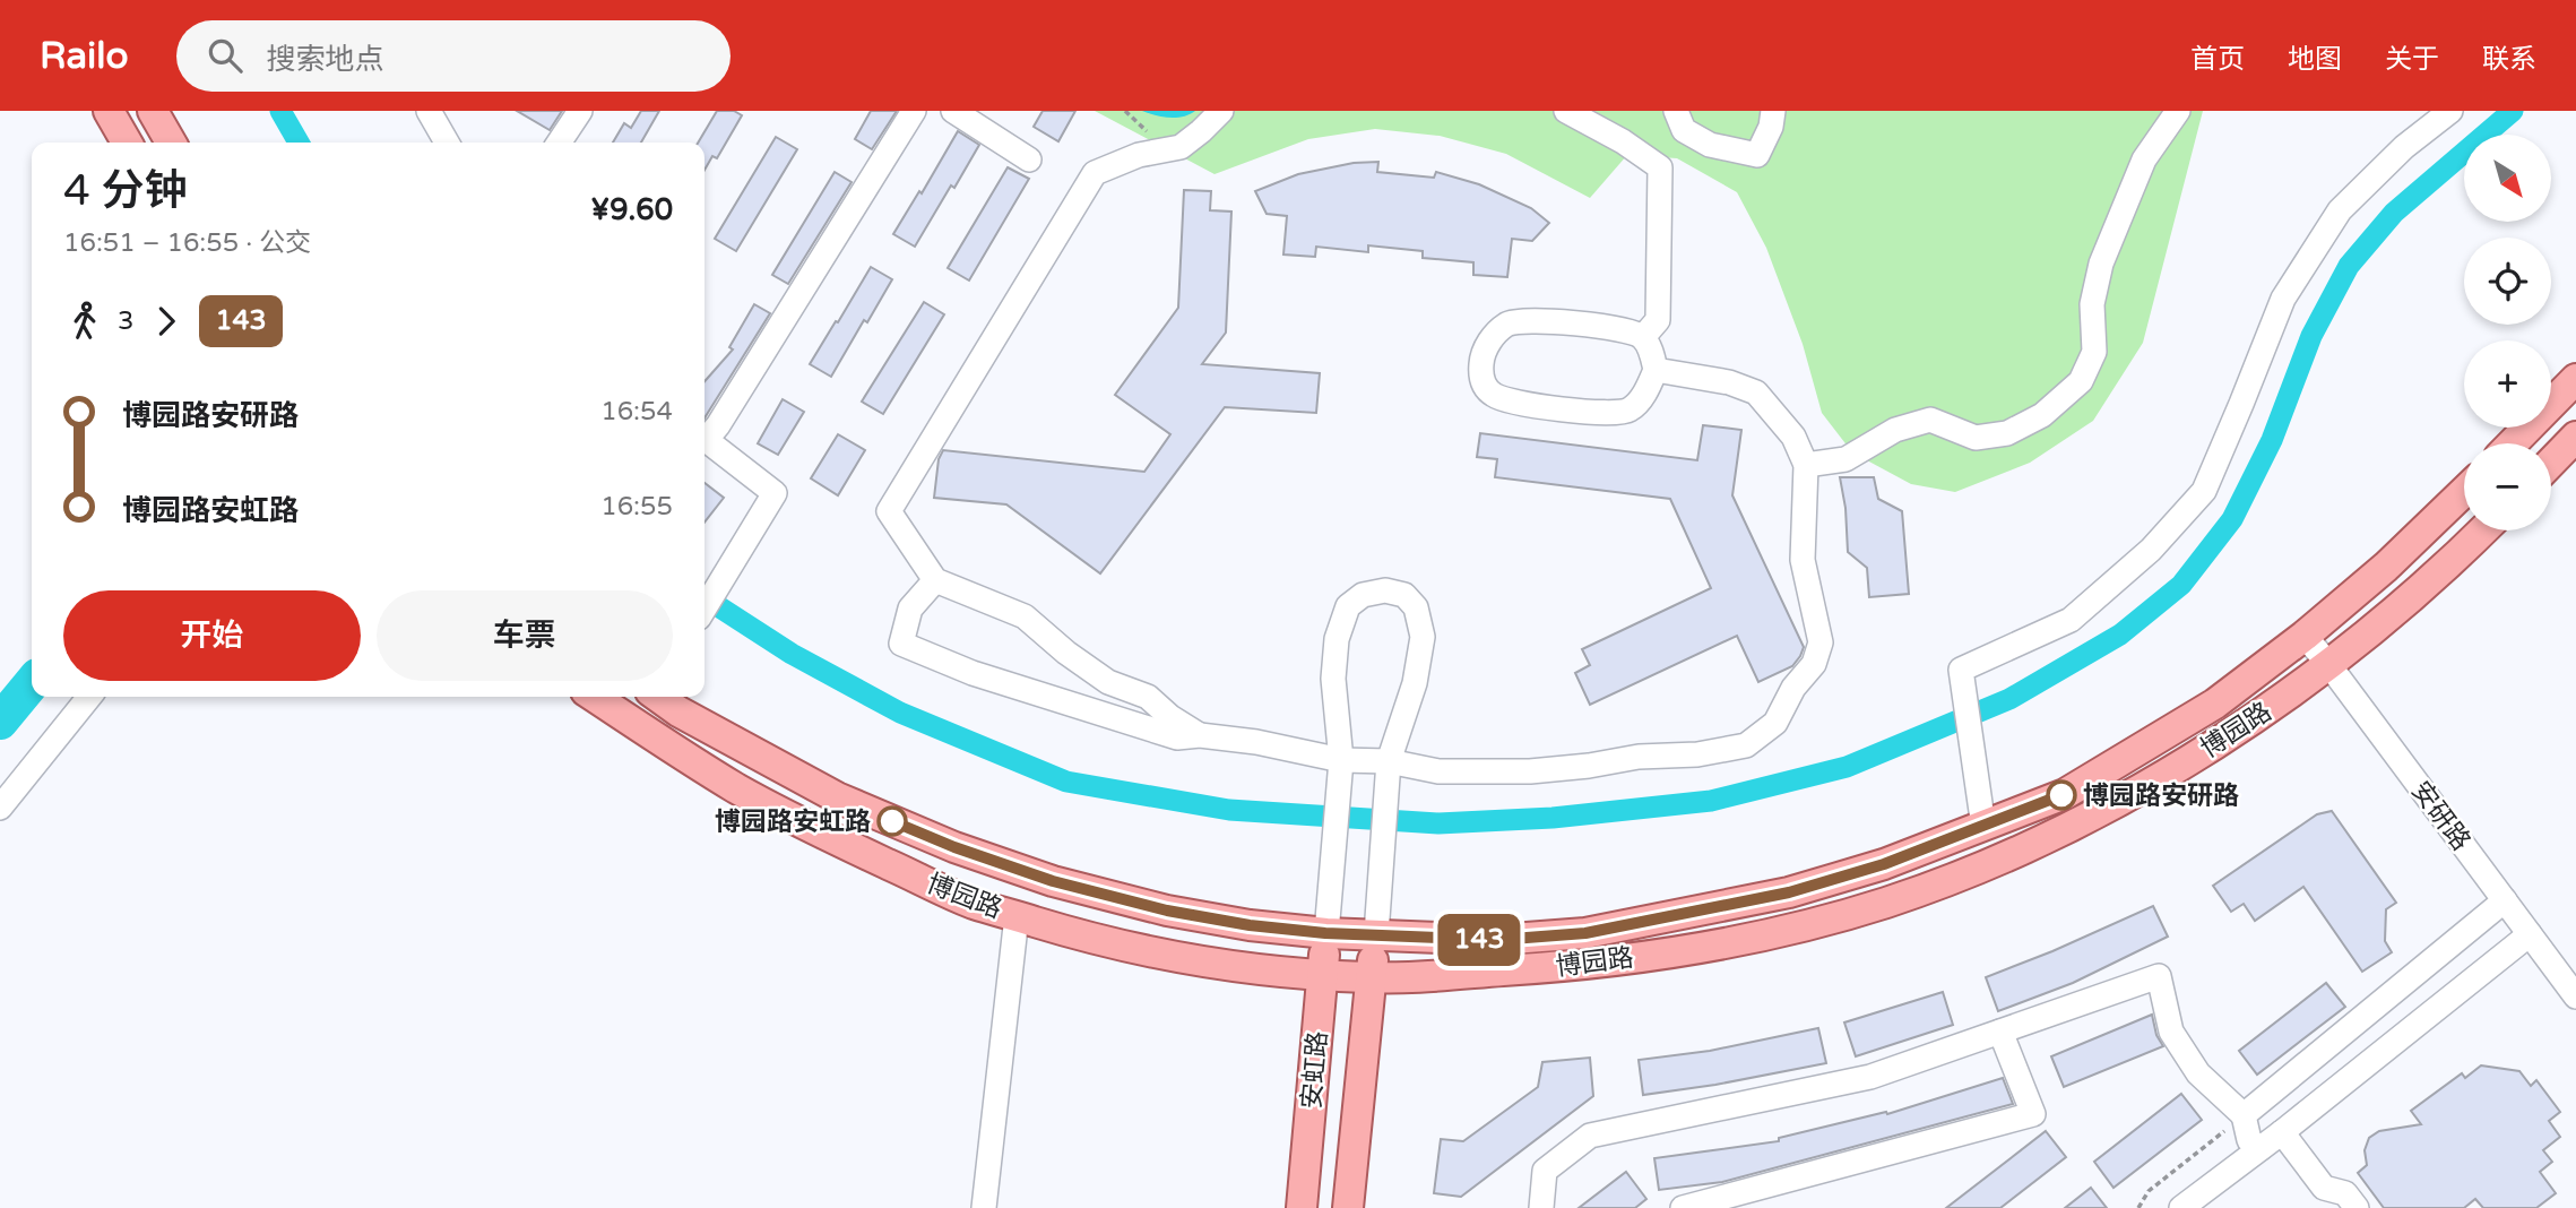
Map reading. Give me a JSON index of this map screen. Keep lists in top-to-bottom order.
{
  "streets": {
    "main road": ["博园路", "安虹路"],
    "street": ["安研路"]
  },
  "crossings": [
    ["博园路", "安研路"],
    ["博园路", "安虹路"]
  ],
  "places": ["博园路安研路", "博园路安虹路"],
  "lines": ["bus line 143"],
  "north": "bottom right",
  "page": {
    "header": "Railo",
    "search": "搜索地点",
    "nav": [
      "首页",
      "地图",
      "关于",
      "联系"
    ],
    "on_map": "143",
    "map_buttons": ["+", "−"],
    "heading": ["4 分钟", "16:51 – 16:55 · 公交", "¥9.60"],
    "legs": ["3", "143"],
    "list": [
      {
        "name": "博园路安研路",
        "value": "16:54"
      },
      {
        "name": "博园路安虹路",
        "value": "16:55"
      }
    ],
    "buttons": ["开始", "车票"]
  }
}
